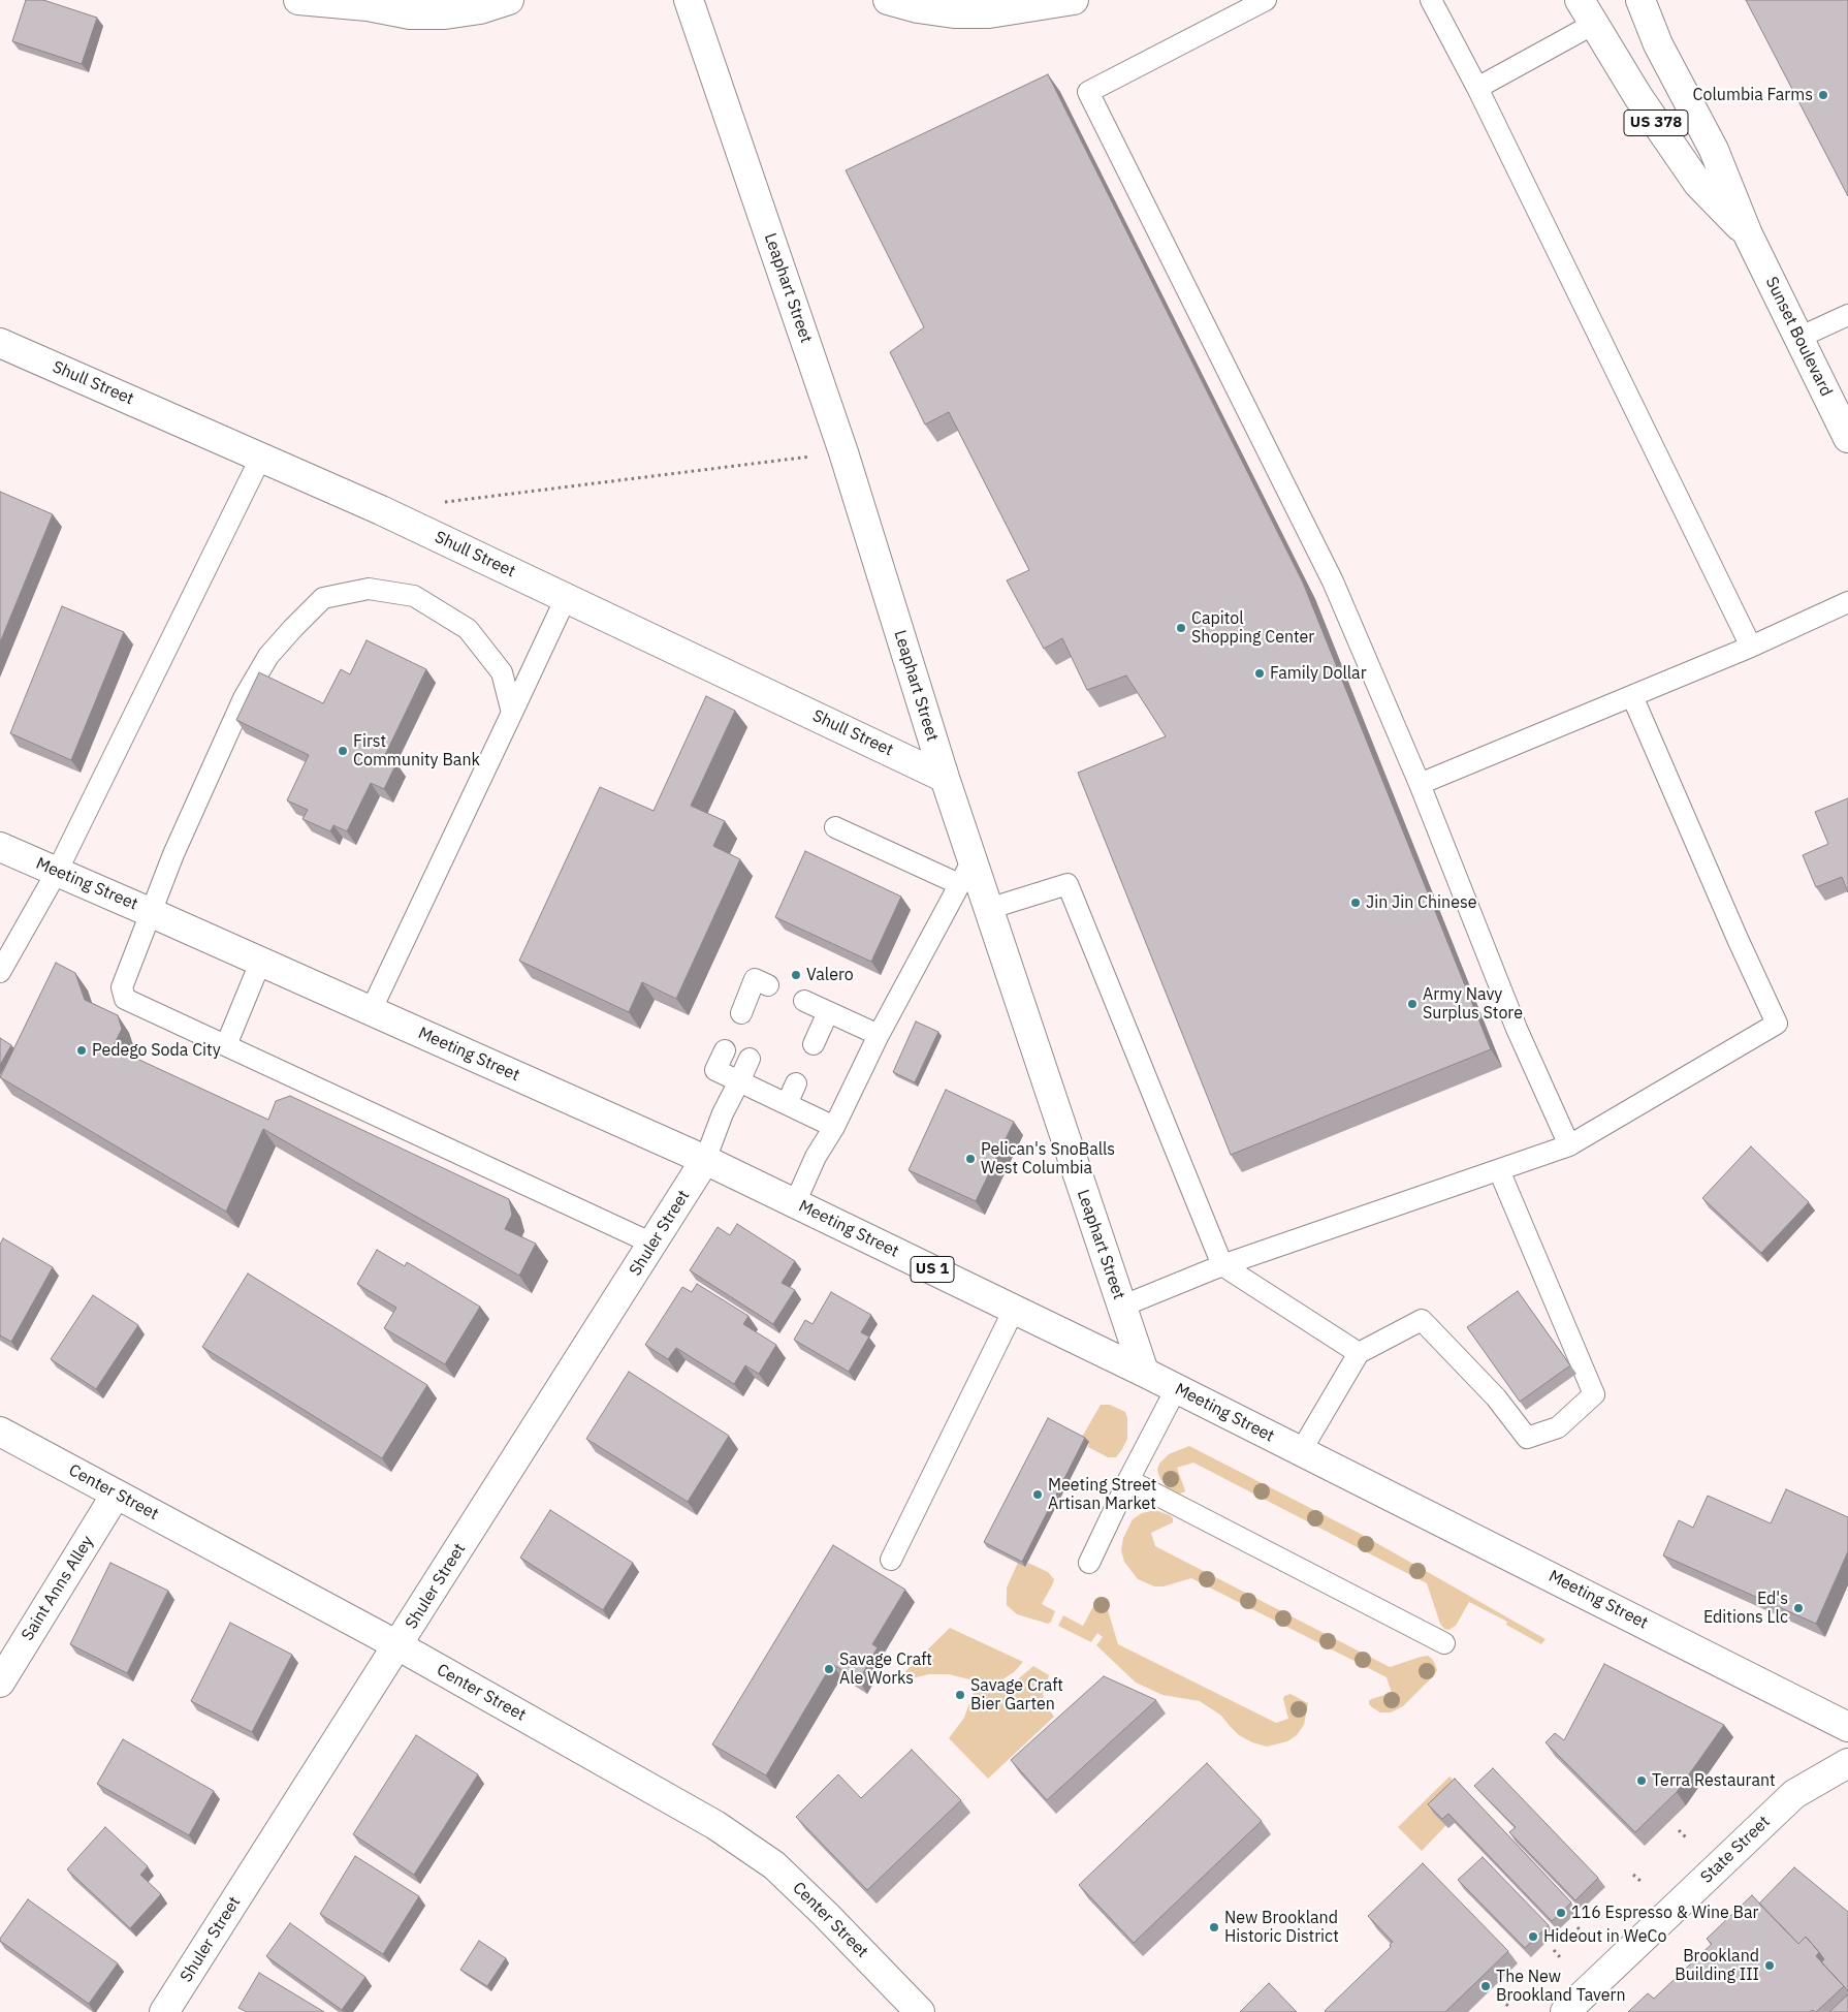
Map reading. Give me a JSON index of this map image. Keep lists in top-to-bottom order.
{
  "streets": {
    "main road": [
      "US 378",
      "Leaphart Street",
      "Sunset Boulevard",
      "Shull Street",
      "Meeting Street",
      "Shuler Street",
      "US 1",
      "Center Street",
      "Saint Anns Alley",
      "State Street"
    ]
  },
  "crossings": [
    ["Leaphart Street", "Shull Street"],
    ["Leaphart Street", "Meeting Street"],
    ["Meeting Street", "Shuler Street"],
    ["Shuler Street", "Center Street"],
    ["Center Street", "Saint Anns Alley"]
  ],
  "places": [
    "Columbia Farms",
    "Capitol Shopping Center",
    "Family Dollar",
    "First Community Bank",
    "Jin Jin Chinese",
    "Valero",
    "Army Navy Surplus Store",
    "Pedego Soda City",
    "Pelican's SnoBalls West Columbia",
    "Meeting Street Artisan Market",
    "Ed's Editions Llc",
    "Savage Craft Ale Works",
    "Savage Craft Bier Garten",
    "Terra Restaurant",
    "116 Espresso & Wine Bar",
    "New Brookland Historic District",
    "Hideout in WeCo",
    "Brookland Building III",
    "The New Brookland Tavern"
  ]
}
